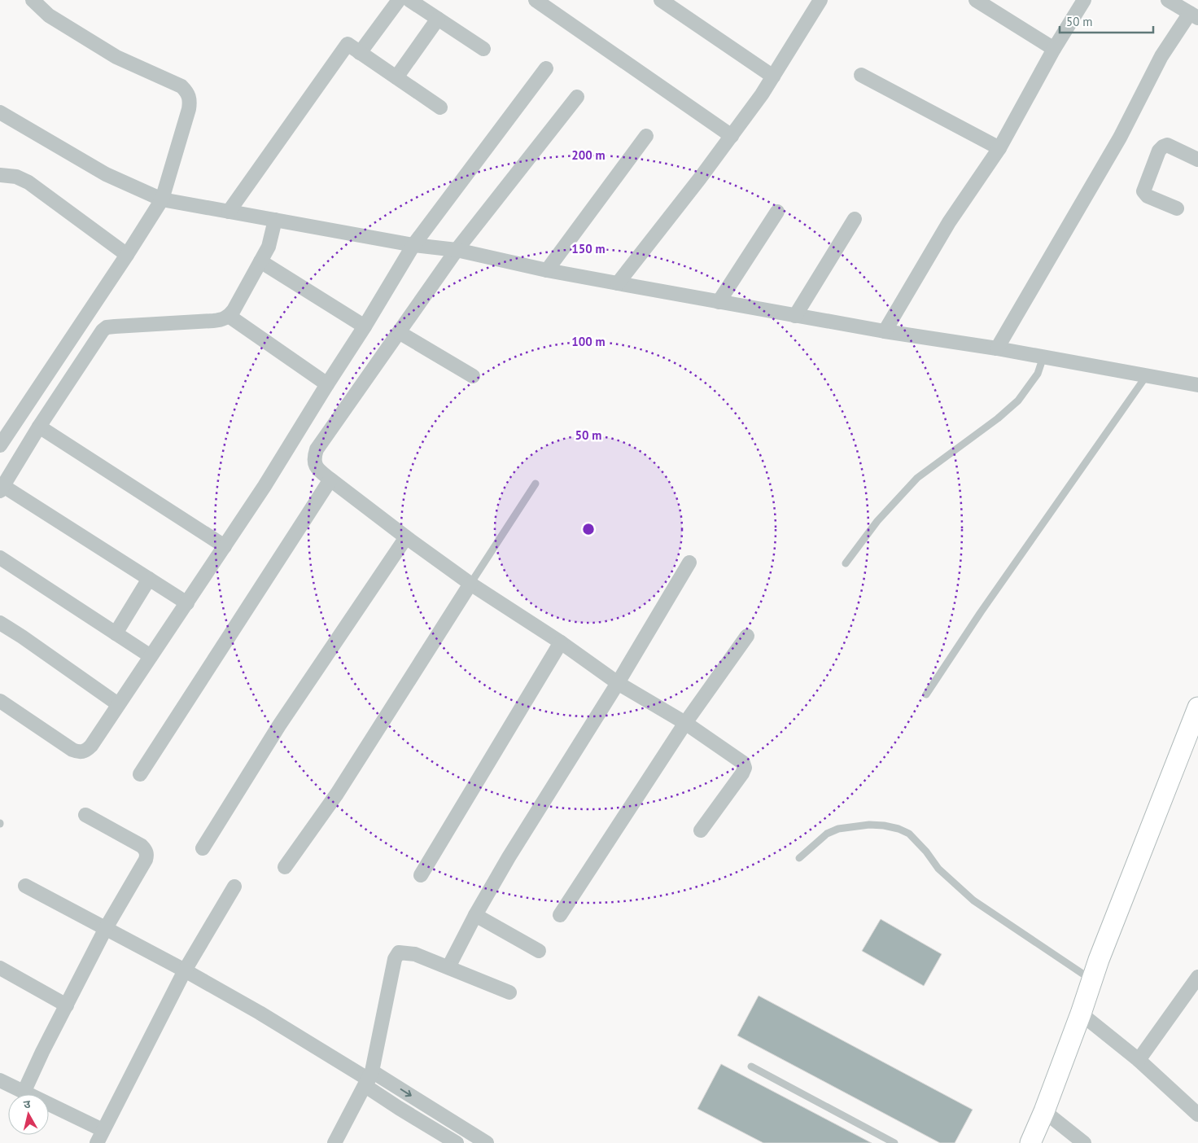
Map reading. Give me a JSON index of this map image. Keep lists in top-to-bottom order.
{
  "scale_bar": "50 m",
  "north": "top",
  "rings": [
    "200 m",
    "150 m",
    "100 m",
    "50 m"
  ]
}
